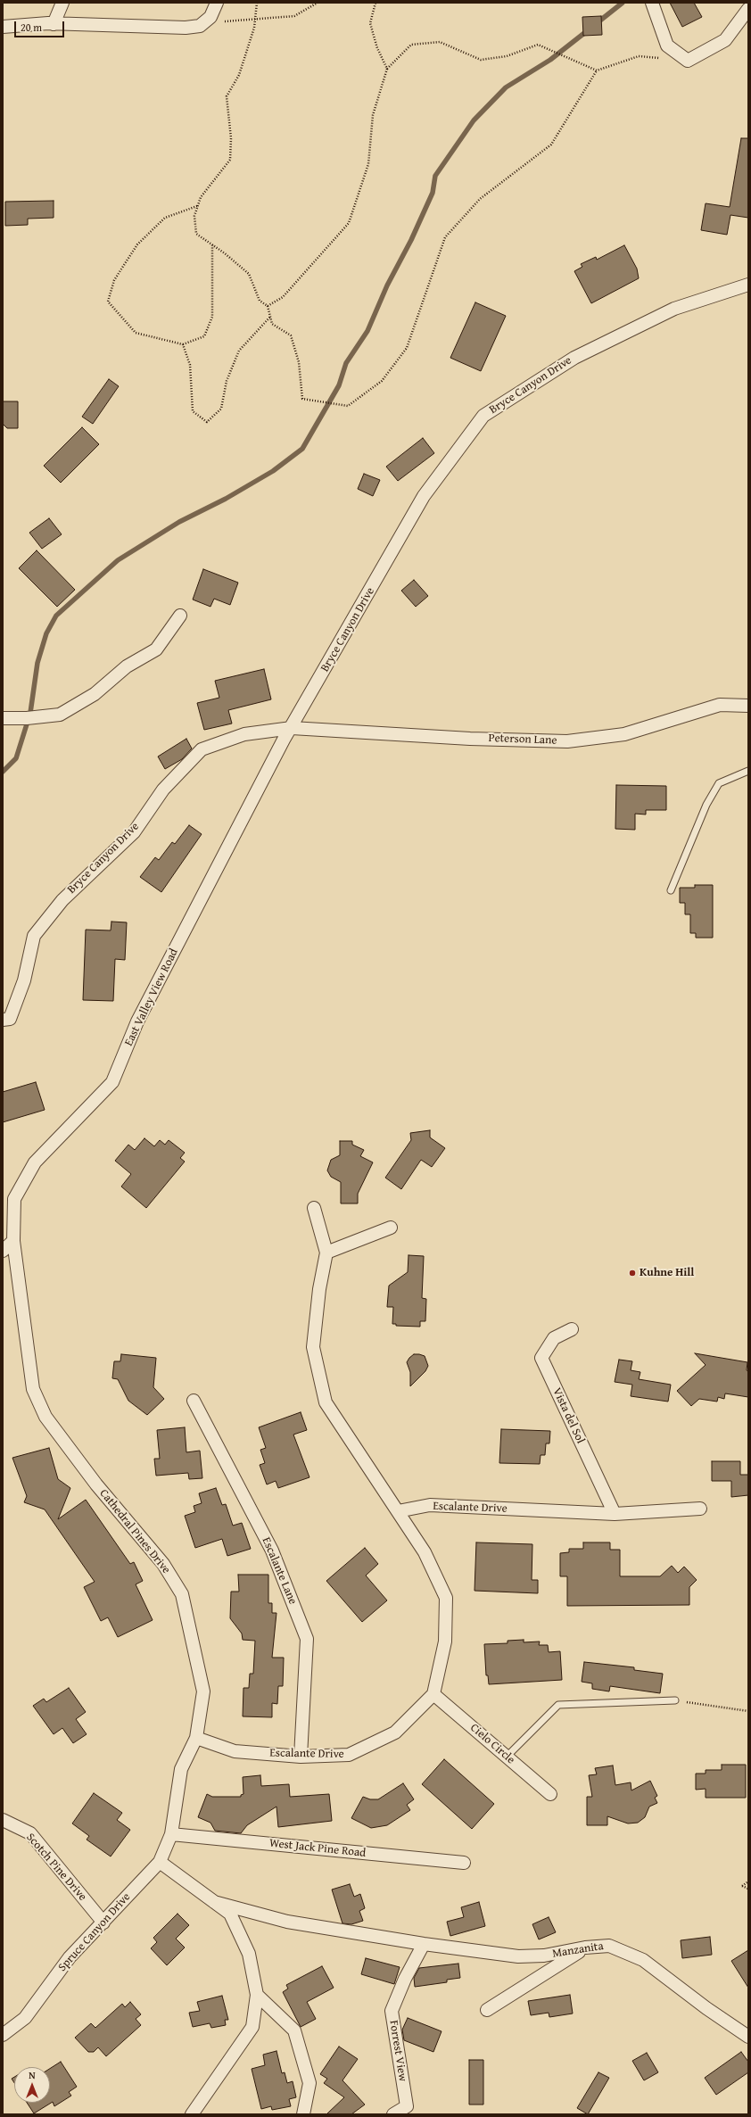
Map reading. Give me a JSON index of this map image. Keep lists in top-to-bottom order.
{
  "streets": {
    "street": [
      "Bryce Canyon Drive",
      "Peterson Lane",
      "East Valley View Road",
      "Vista del Sol",
      "Escalante Drive",
      "Cathedral Pines Drive",
      "Escalante Lane",
      "Cielo Circle",
      "West Jack Pine Road",
      "Scotch Pine Drive",
      "Spruce Canyon Drive",
      "Manzanita",
      "Forrest View"
    ]
  },
  "crossings": [
    ["Bryce Canyon Drive", "Peterson Lane"],
    ["Bryce Canyon Drive", "East Valley View Road"],
    ["Peterson Lane", "East Valley View Road"],
    ["East Valley View Road", "Cathedral Pines Drive"],
    ["Vista del Sol", "Escalante Drive"],
    ["Escalante Drive", "Cathedral Pines Drive"],
    ["Escalante Drive", "Escalante Lane"],
    ["Escalante Drive", "Cielo Circle"],
    ["Cathedral Pines Drive", "West Jack Pine Road"],
    ["Cathedral Pines Drive", "Spruce Canyon Drive"],
    ["Scotch Pine Drive", "Spruce Canyon Drive"],
    ["Manzanita", "Forrest View"]
  ],
  "places": ["Kuhne Hill"],
  "scale_bar": "20 m",
  "north": "top"
}
